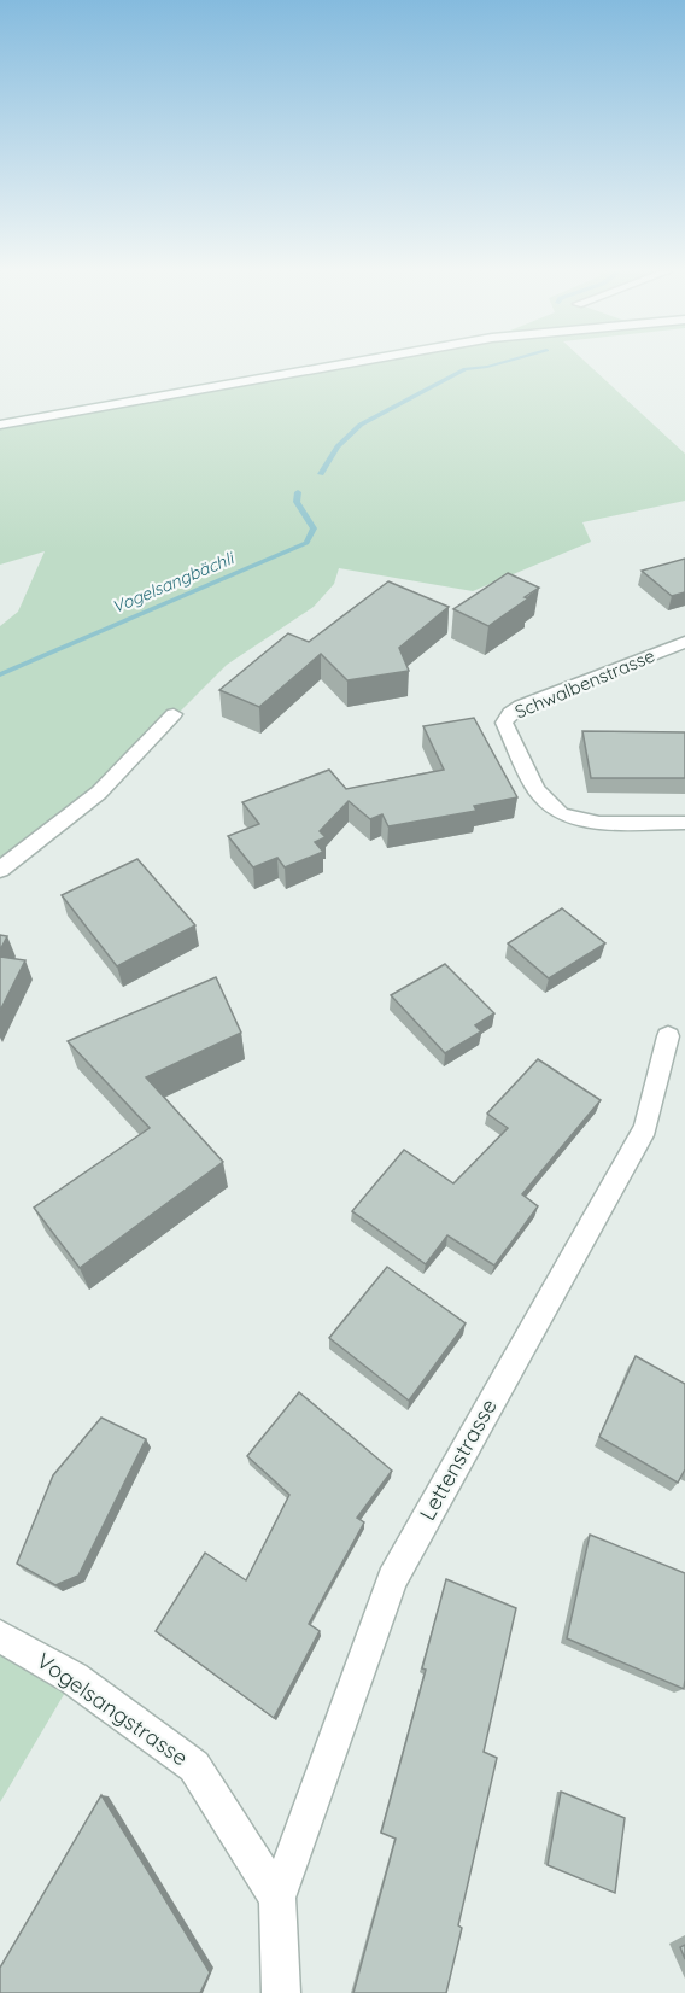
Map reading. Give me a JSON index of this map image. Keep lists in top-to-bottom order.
{
  "streets": {
    "street": ["Schwalbenstrasse", "Lettenstrasse", "Vogelsangstrasse"]
  },
  "crossings": [
    ["Lettenstrasse", "Vogelsangstrasse"]
  ],
  "water": ["Vogelsangbächli"]
}
